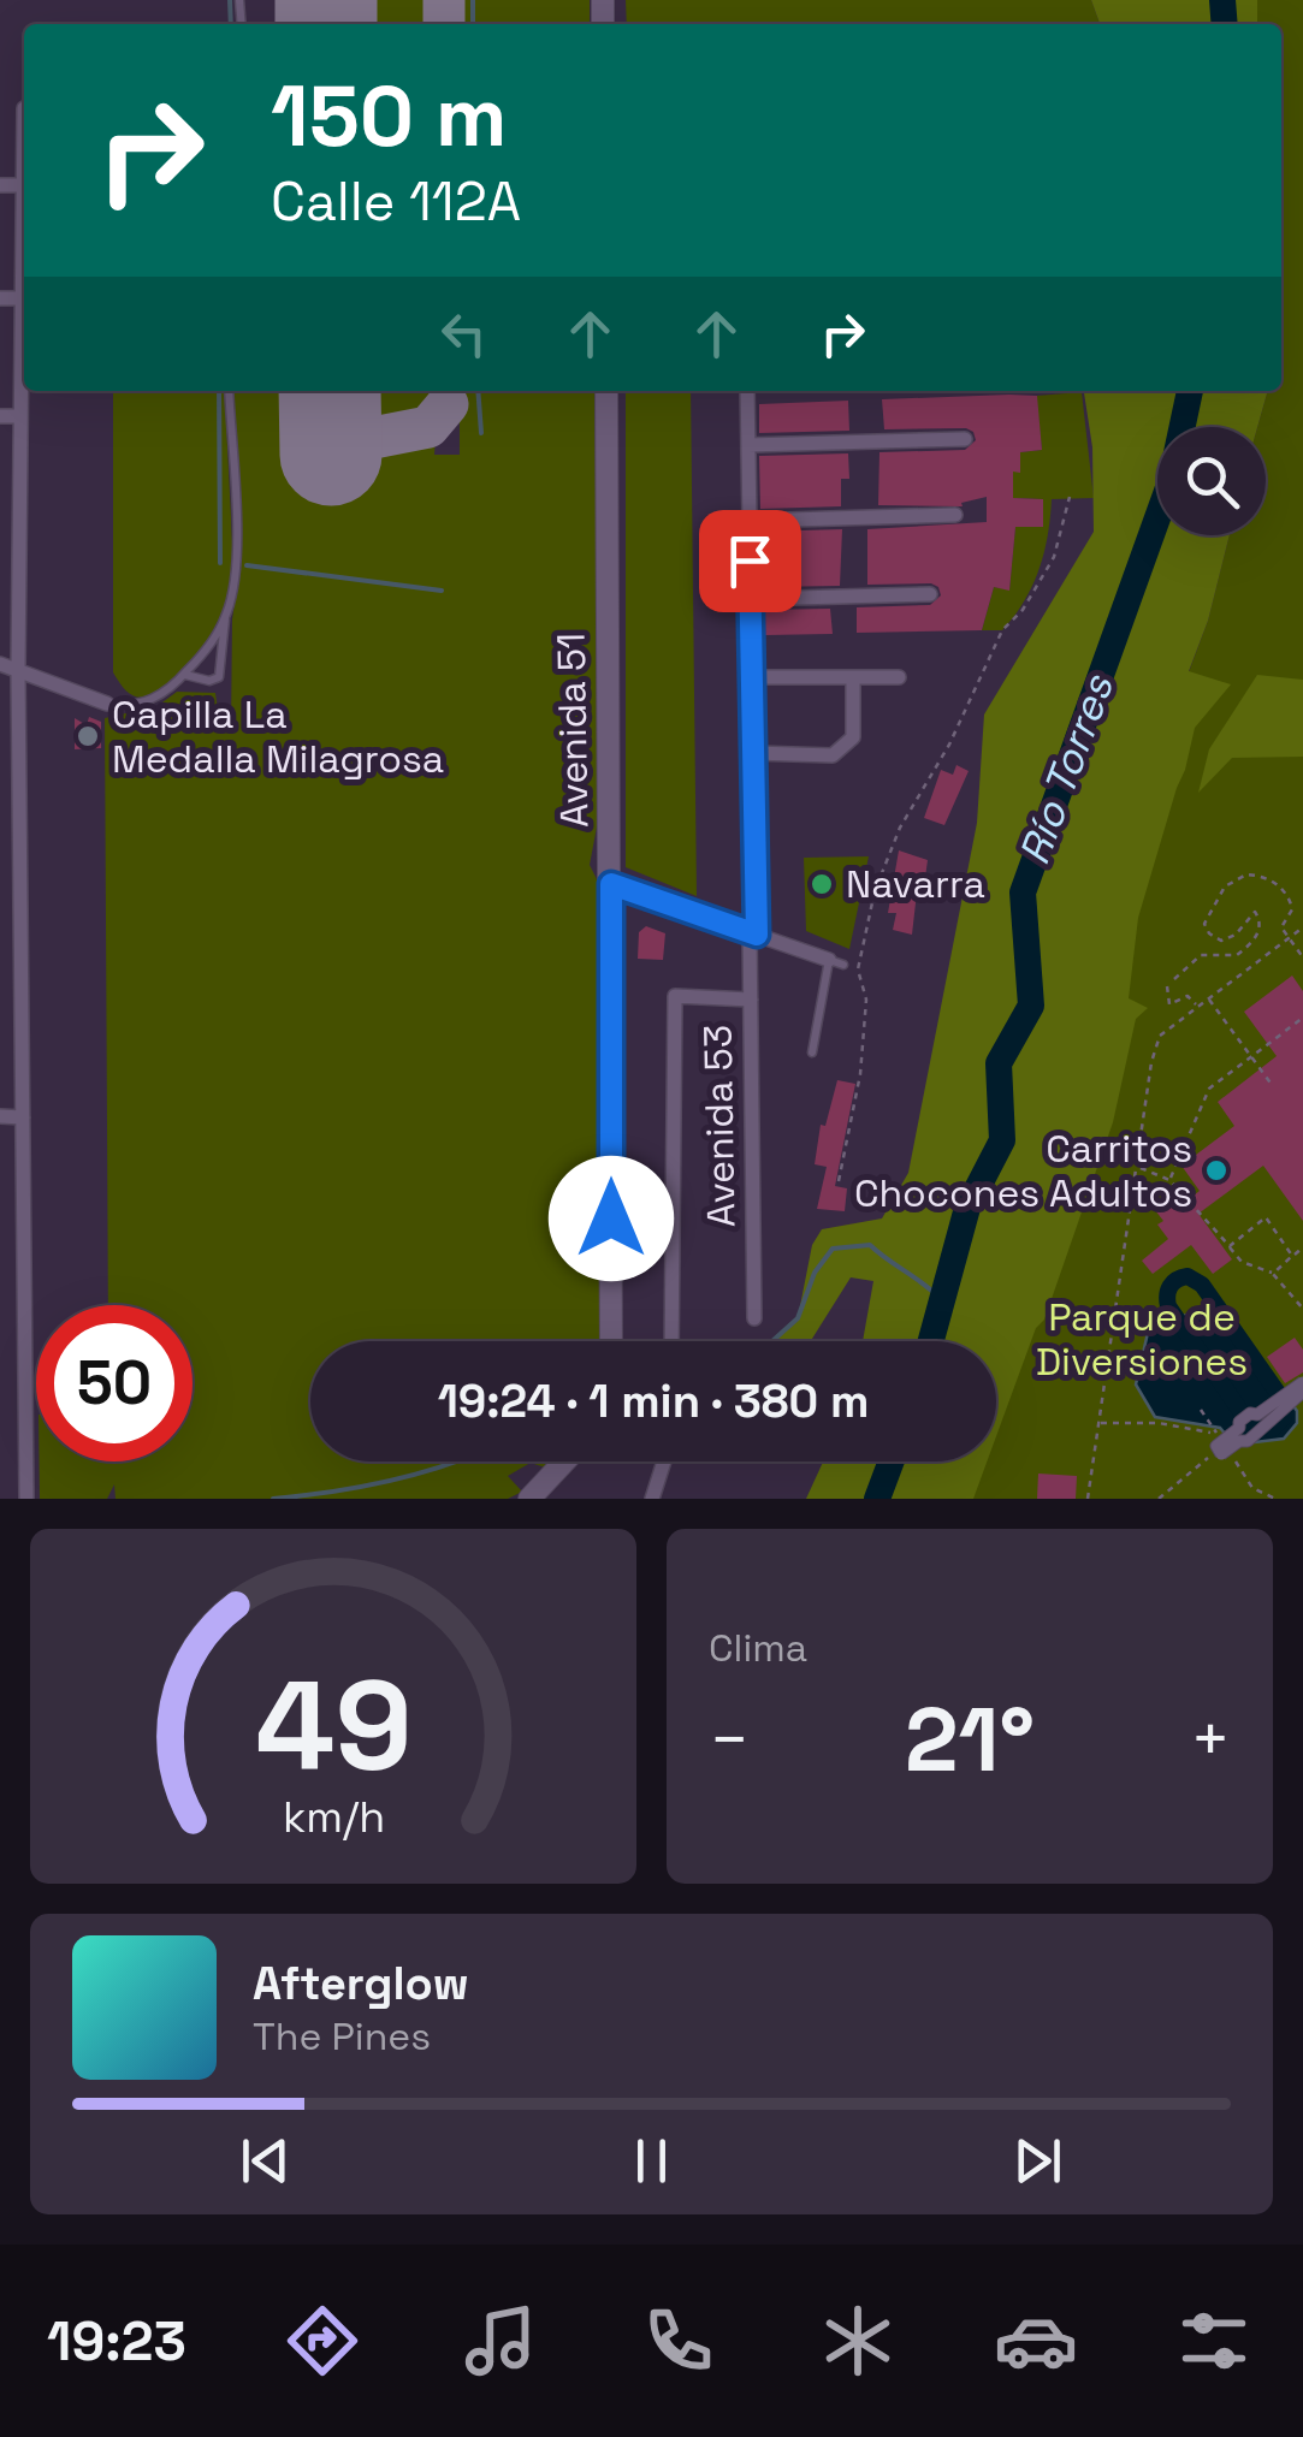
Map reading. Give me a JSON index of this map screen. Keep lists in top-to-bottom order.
{
  "streets": {
    "main road": ["Avenida 51"],
    "street": ["Avenida 53"]
  },
  "water": ["Río Torres"],
  "parks": ["Parque de Diversiones"],
  "places": ["Capilla La Medalla Milagrosa", "Navarra", "Carritos Chocones Adultos"],
  "page": {
    "turn": ["150 m", "Calle 112A"],
    "limit": "50",
    "trip": "19:24 · 1 min · 380 m",
    "tile": "Clima",
    "heat": ["−", "21°", "+"],
    "song": ["Afterglow", "The Pines"],
    "tabs": "19:23",
    "gauge": ["49", "km/h"]
  }
}
